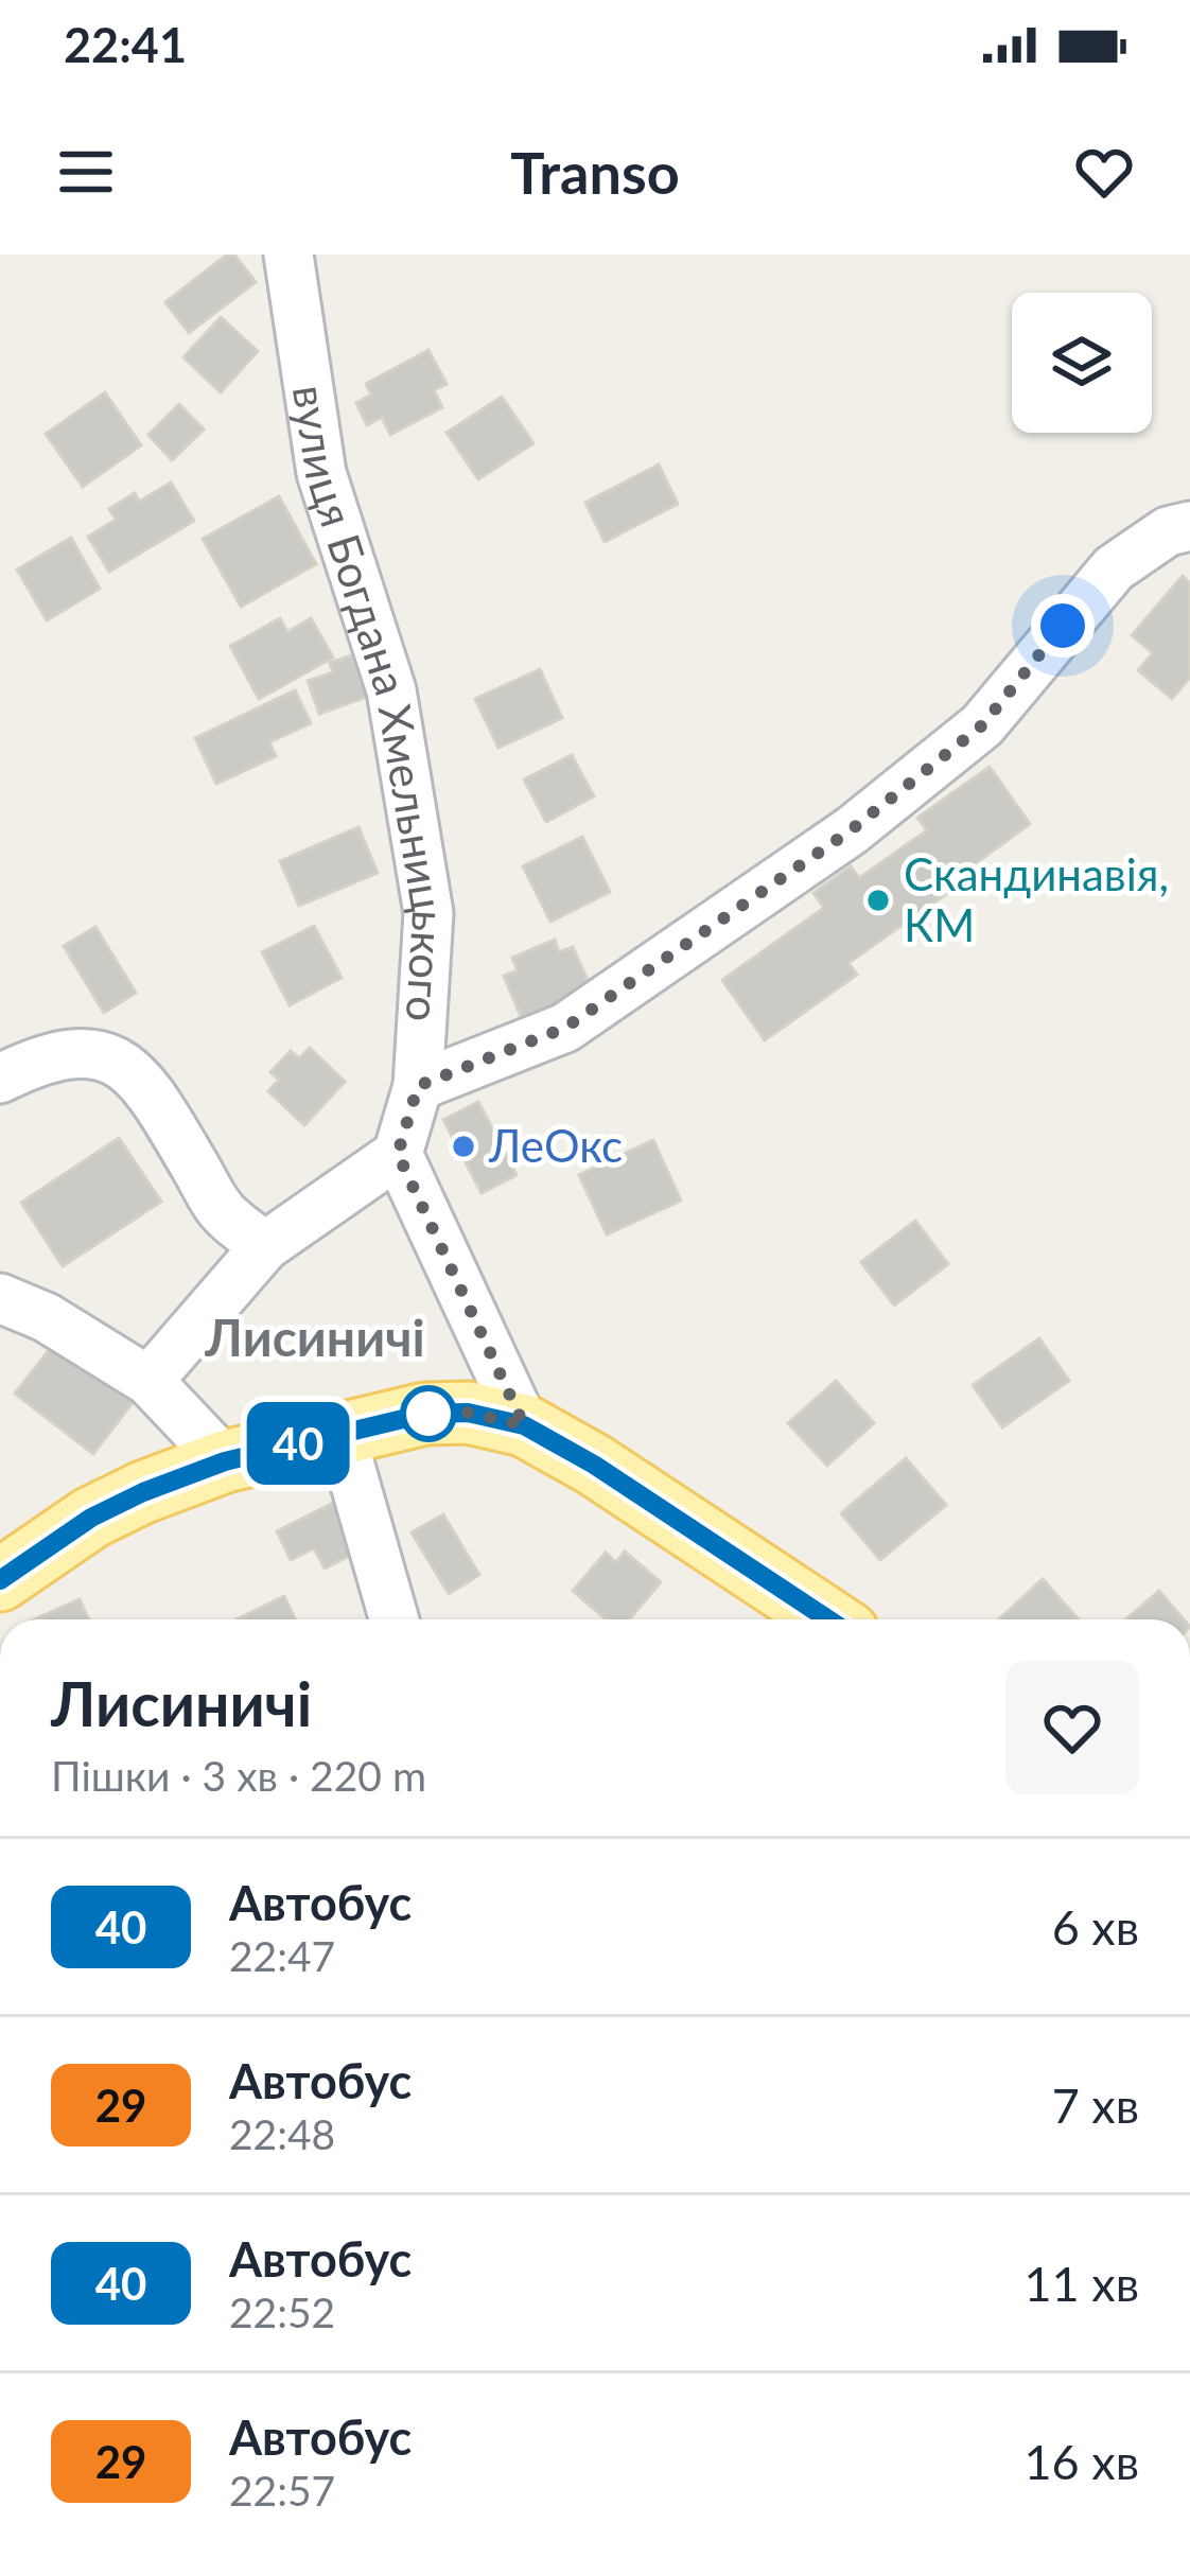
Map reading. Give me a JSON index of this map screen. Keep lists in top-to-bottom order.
{
  "streets": {
    "street": ["вулиця Богдана Хмельницького"]
  },
  "districts": ["Лисиничі"],
  "places": ["Скандинавія, КМ", "ЛеОкс"],
  "lines": ["bus line 40"],
  "page": {
    "status": "22:41",
    "header": "Transo",
    "on_map": "40",
    "heading": ["Лисиничі", "Пішки · 3 хв · 220 m"],
    "list": [
      {
        "mark": "40",
        "name": "Автобус",
        "note": "22:47",
        "value": "6 хв"
      },
      {
        "mark": "29",
        "name": "Автобус",
        "note": "22:48",
        "value": "7 хв"
      },
      {
        "mark": "40",
        "name": "Автобус",
        "note": "22:52",
        "value": "11 хв"
      },
      {
        "mark": "29",
        "name": "Автобус",
        "note": "22:57",
        "value": "16 хв"
      }
    ]
  }
}
